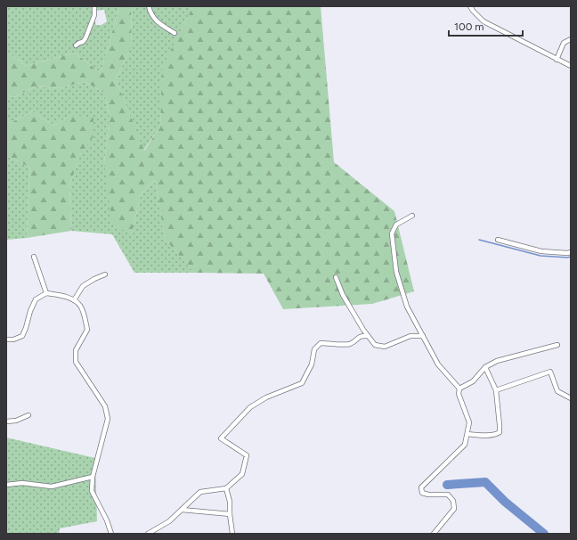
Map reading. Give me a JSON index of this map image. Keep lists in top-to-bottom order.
{
  "scale_bar": "100 m"
}
